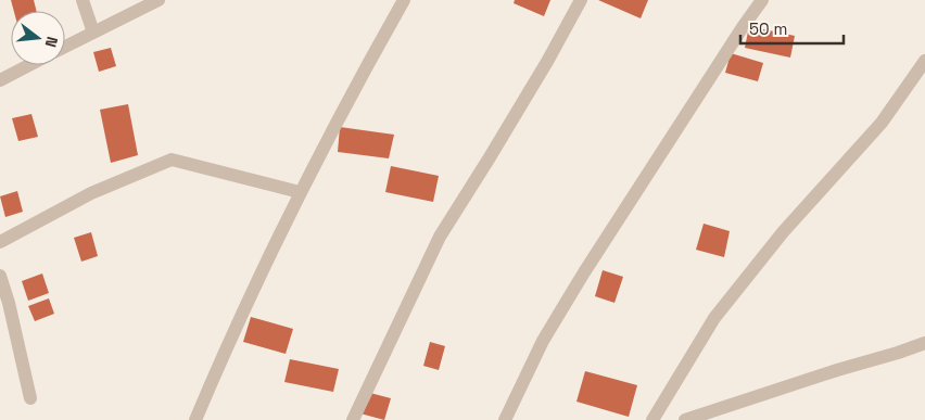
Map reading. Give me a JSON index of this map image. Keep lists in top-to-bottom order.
{
  "scale_bar": "50 m",
  "north": "right"
}
